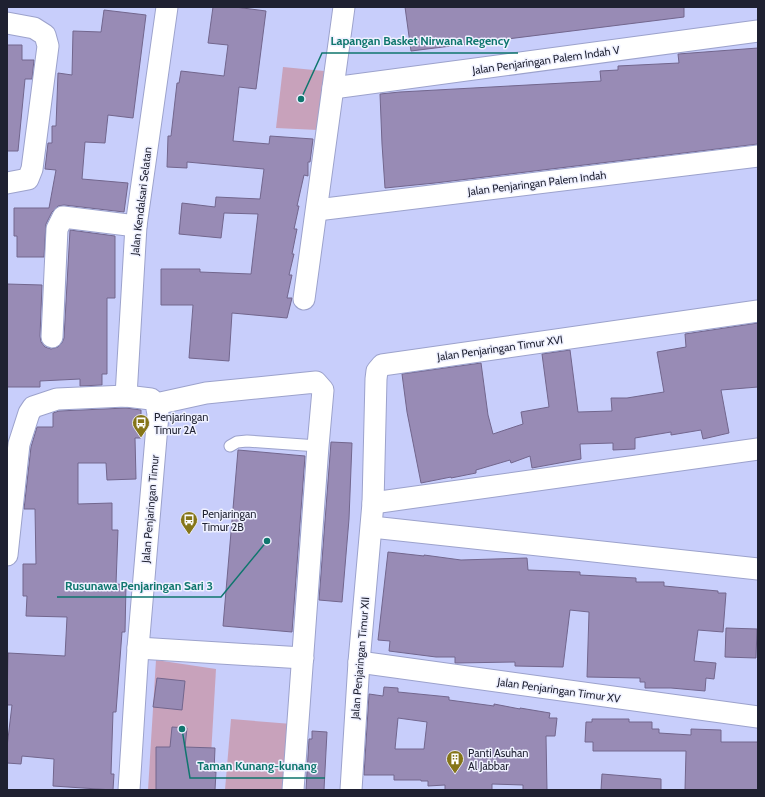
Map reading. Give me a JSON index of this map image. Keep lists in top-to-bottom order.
{
  "streets": {
    "street": [
      "Jalan Penjaringan Palem Indah V",
      "Jalan Penjaringan Palem Indah",
      "Jalan Kendalsari Selatan",
      "Jalan Penjaringan Timur XVI",
      "Jalan Penjaringan Timur",
      "Jalan Penjaringan Timur XII",
      "Jalan Penjaringan Timur XV"
    ]
  },
  "crossings": [
    ["Jalan Penjaringan Timur XVI", "Jalan Penjaringan Timur XII"],
    ["Jalan Penjaringan Timur XII", "Jalan Penjaringan Timur XV"]
  ],
  "places": {
    "other": ["Lapangan Basket Nirwana Regency", "Rusunawa Penjaringan Sari 3", "Taman Kunang-kunang"],
    "bus stop": ["Penjaringan Timur 2A", "Penjaringan Timur 2B"],
    "building": ["Panti Asuhan Al Jabbar"]
  }
}
